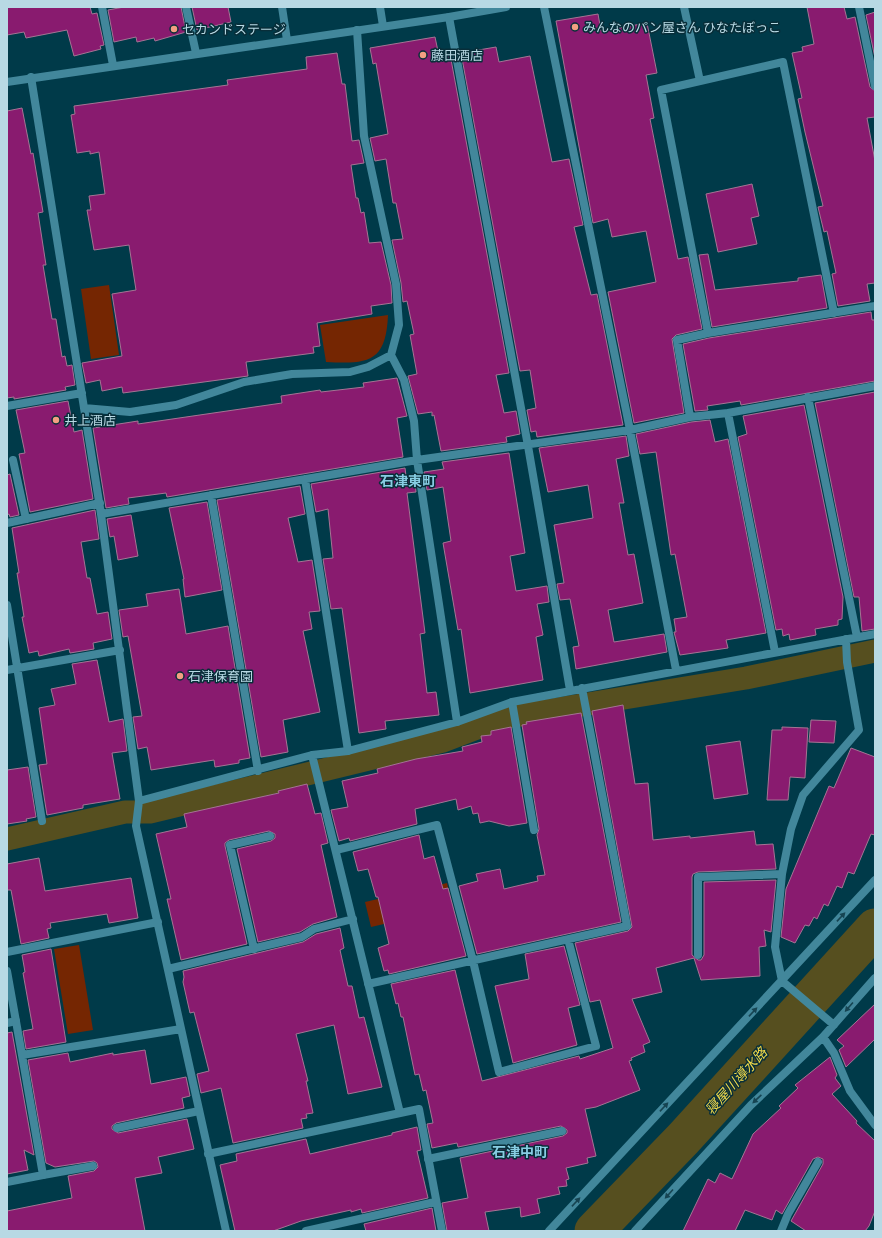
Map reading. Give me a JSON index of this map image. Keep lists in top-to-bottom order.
{
  "districts": ["石津東町", "石津中町"],
  "water": ["寝屋川導水路"],
  "places": [
    "みんなのパン屋さん ひなたぼっこ",
    "セカンドステージ",
    "藤田酒店",
    "井上酒店",
    "石津保育園"
  ]
}
